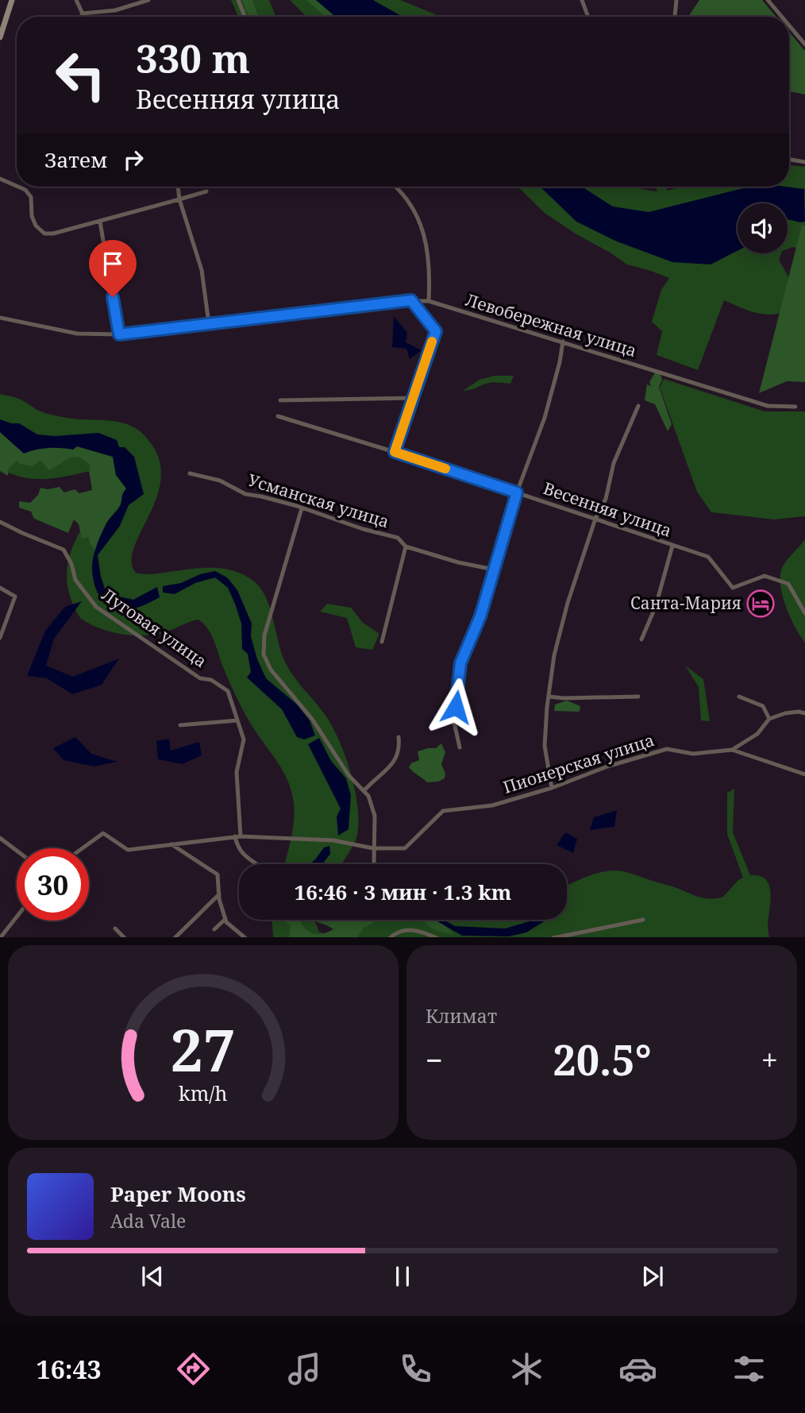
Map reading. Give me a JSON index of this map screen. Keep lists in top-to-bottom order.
{
  "streets": {
    "street": [
      "Левобережная улица",
      "Усманская улица",
      "Весенняя улица",
      "Луговая улица",
      "Пионерская улица"
    ]
  },
  "places": {
    "hotel": ["Санта-Мария"]
  },
  "page": {
    "turn": ["330 m", "Весенняя улица"],
    "then": "Затем",
    "limit": "30",
    "trip": "16:46 · 3 мин · 1.3 km",
    "tile": "Климат",
    "heat": ["−", "20.5°", "+"],
    "song": ["Paper Moons", "Ada Vale"],
    "tabs": "16:43",
    "gauge": ["27", "km/h"]
  }
}
